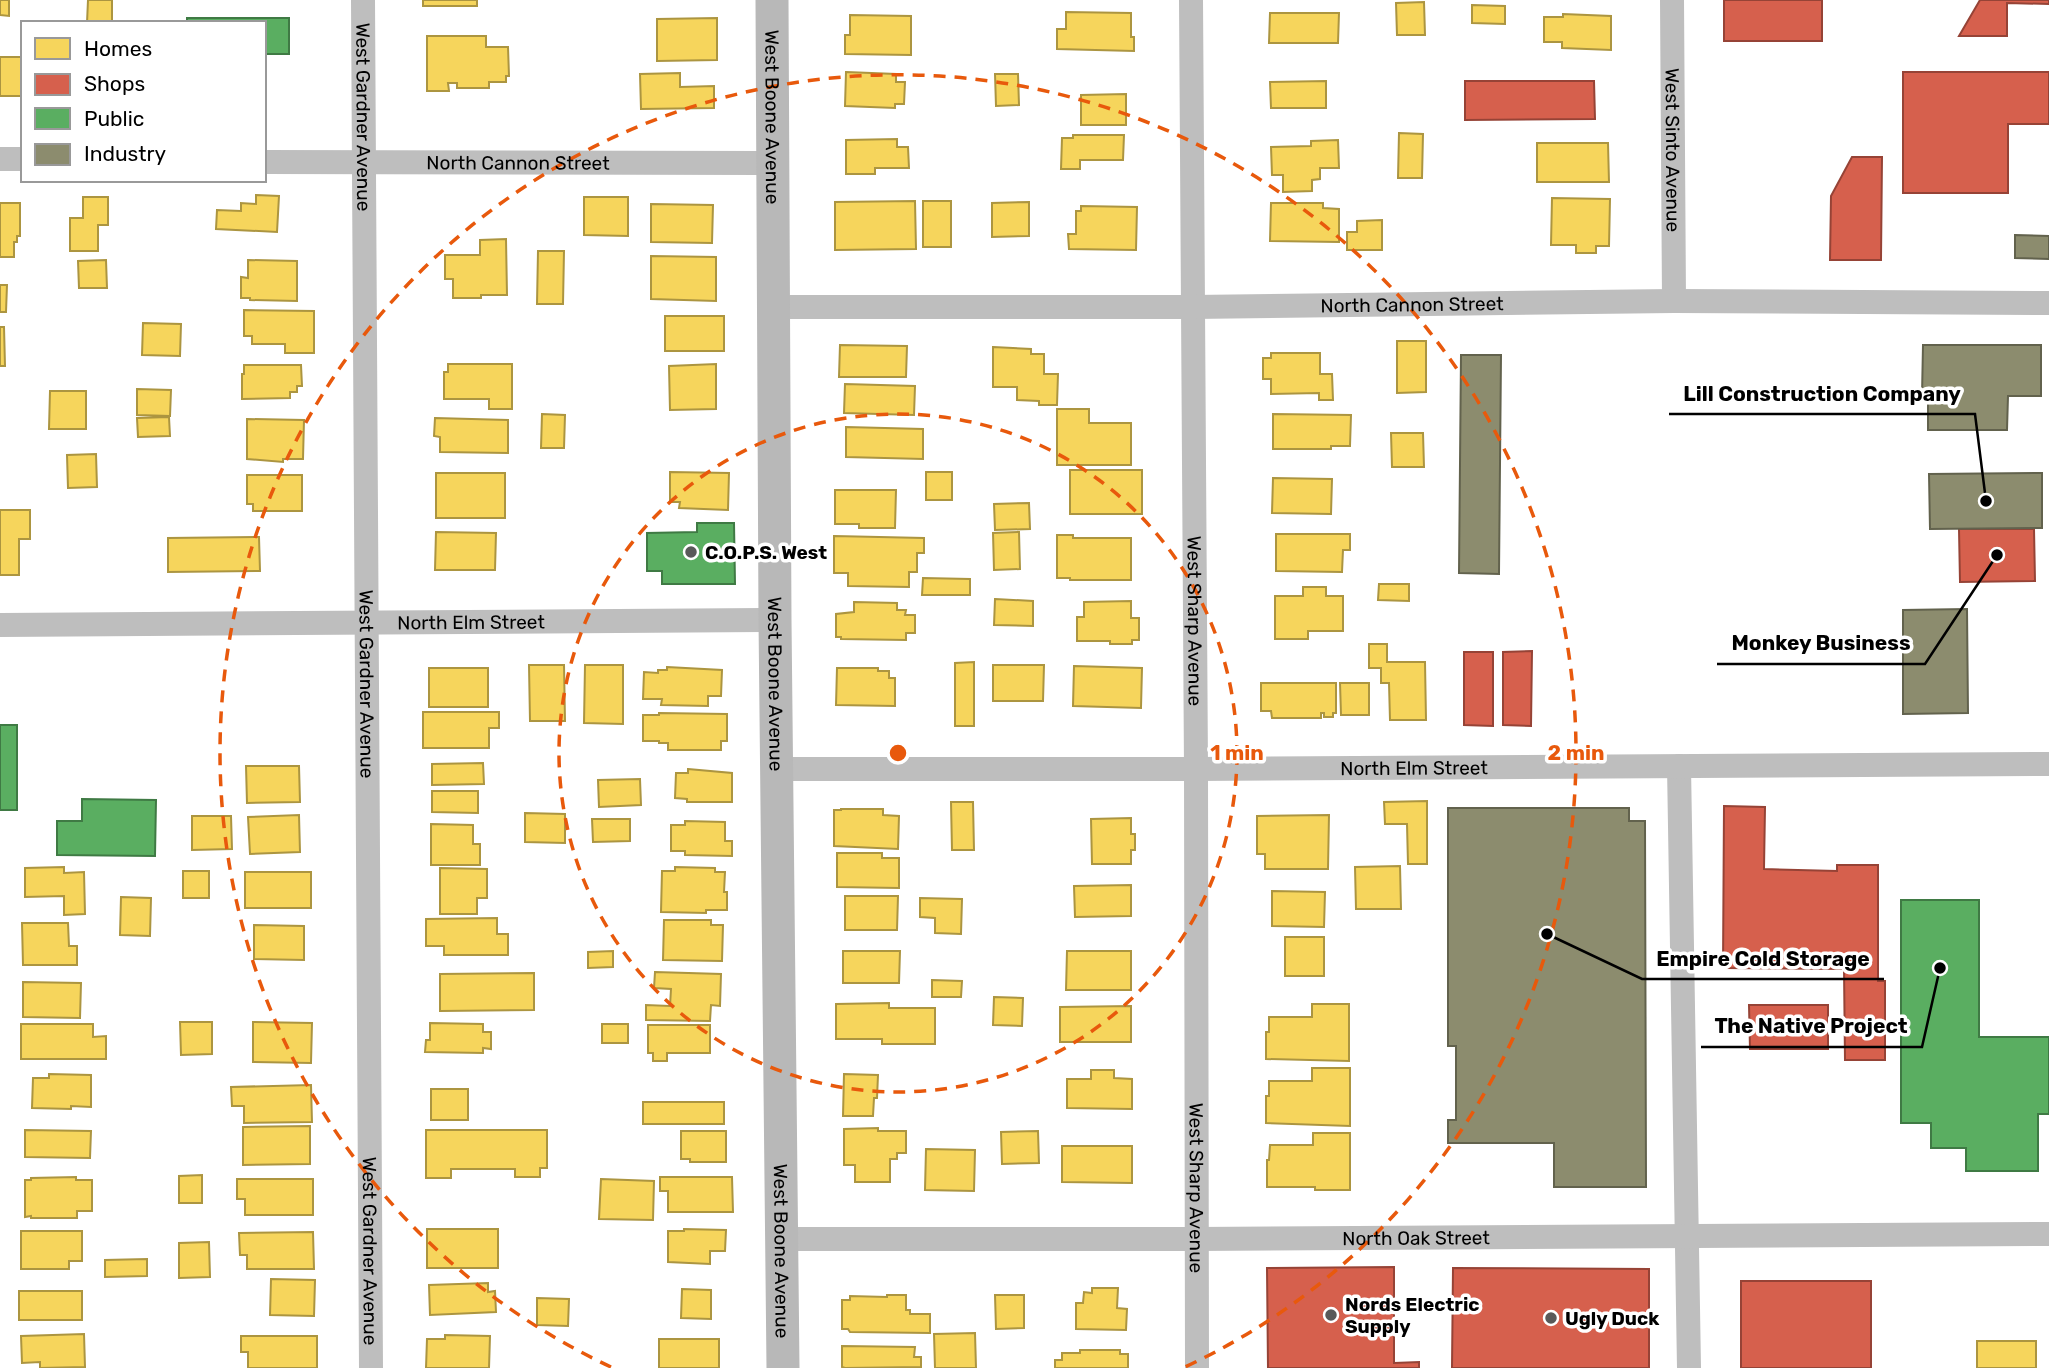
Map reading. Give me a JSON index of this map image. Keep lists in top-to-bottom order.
{
  "streets": {
    "main road": ["West Boone Avenue"],
    "street": [
      "West Gardner Avenue",
      "West Sinto Avenue",
      "North Cannon Street",
      "North Elm Street",
      "West Sharp Avenue",
      "North Oak Street"
    ]
  },
  "crossings": [
    ["West Gardner Avenue", "North Cannon Street"],
    ["West Gardner Avenue", "North Elm Street"],
    ["West Boone Avenue", "North Cannon Street"],
    ["West Boone Avenue", "North Elm Street"],
    ["West Boone Avenue", "North Oak Street"],
    ["West Sinto Avenue", "North Cannon Street"],
    ["North Cannon Street", "West Sharp Avenue"],
    ["North Elm Street", "West Sharp Avenue"],
    ["West Sharp Avenue", "North Oak Street"]
  ],
  "places": [
    "Lill Construction Company",
    "C.O.P.S. West",
    "Monkey Business",
    "Empire Cold Storage",
    "The Native Project",
    "Nords Electric Supply",
    "Ugly Duck"
  ],
  "legend": [
    "Homes",
    "Shops",
    "Public",
    "Industry"
  ],
  "rings": ["1 min", "2 min"]
}
